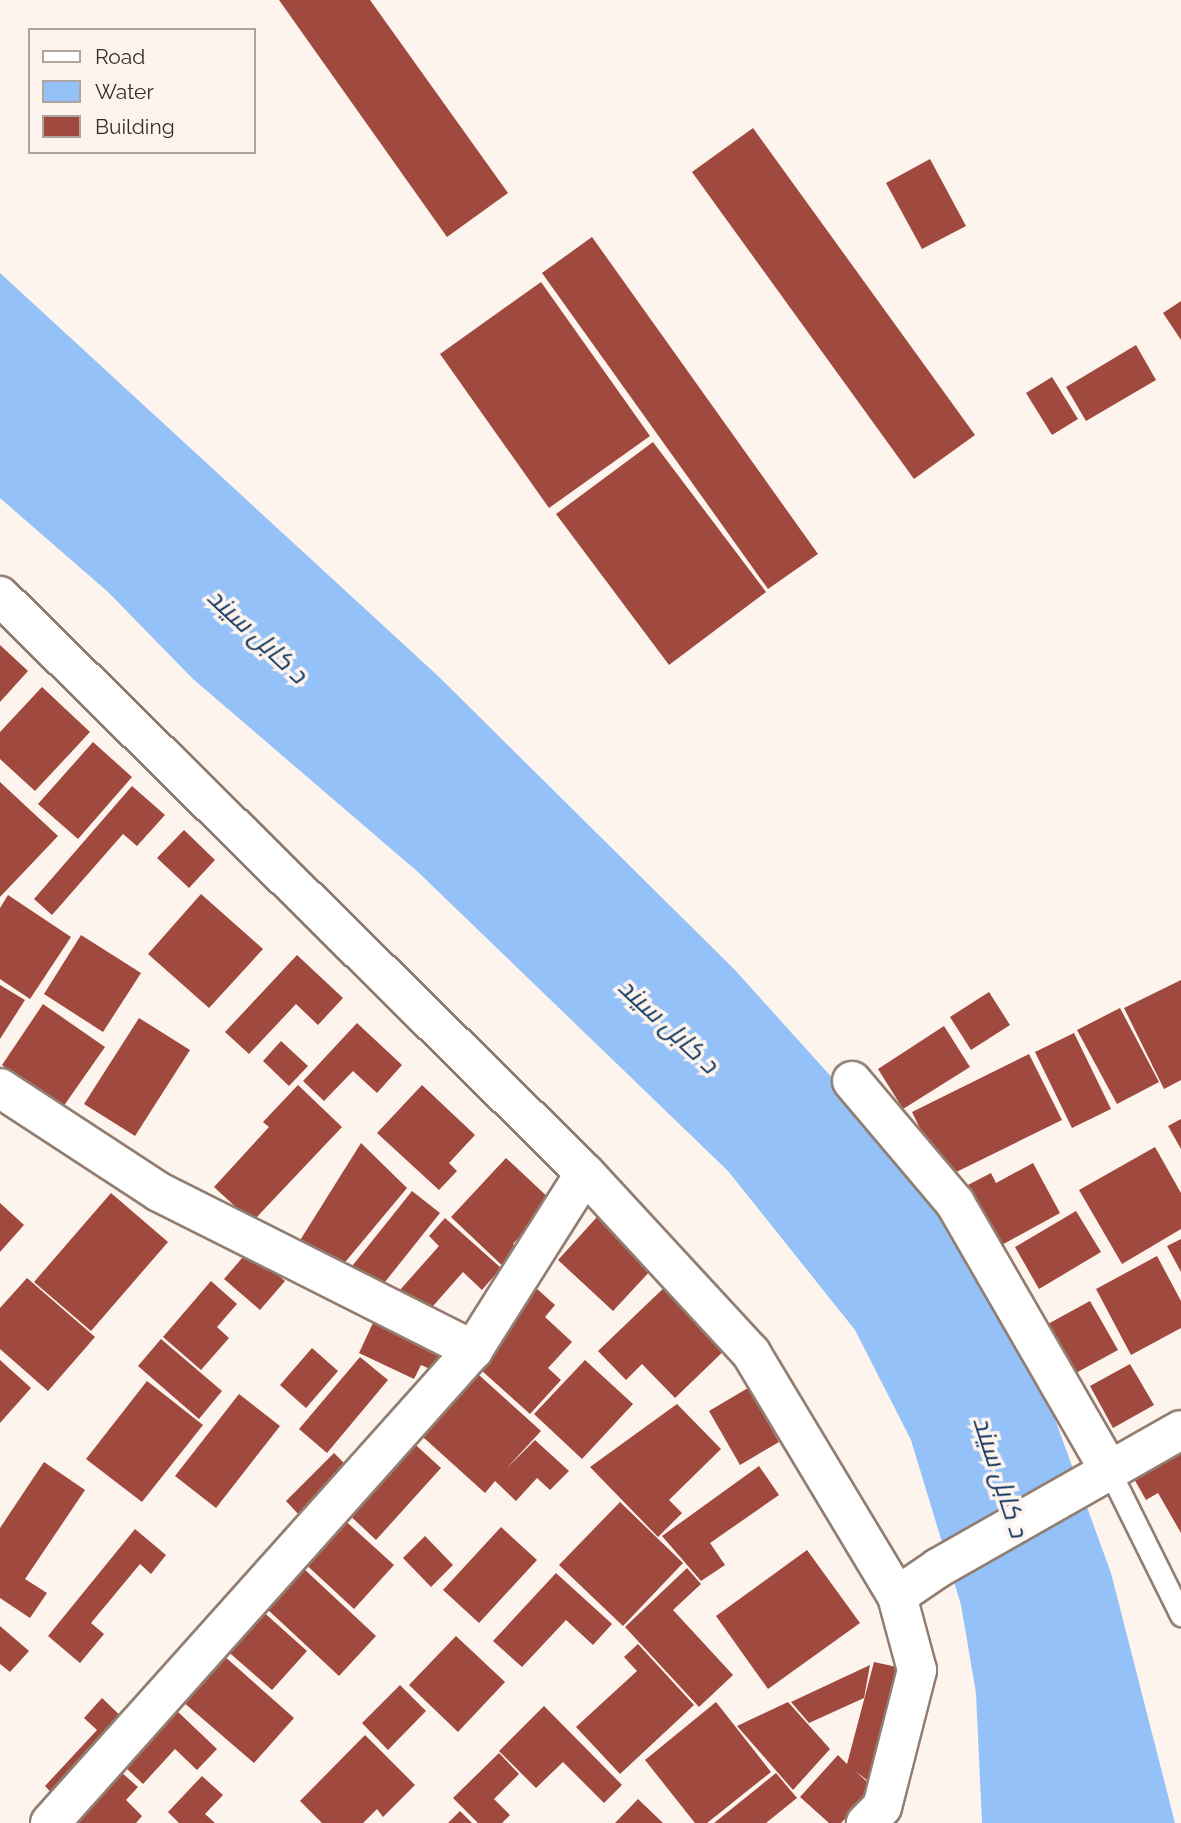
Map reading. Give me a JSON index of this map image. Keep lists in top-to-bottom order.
{
  "water": ["د کابل سيند"],
  "legend": ["Road", "Water", "Building"]
}
